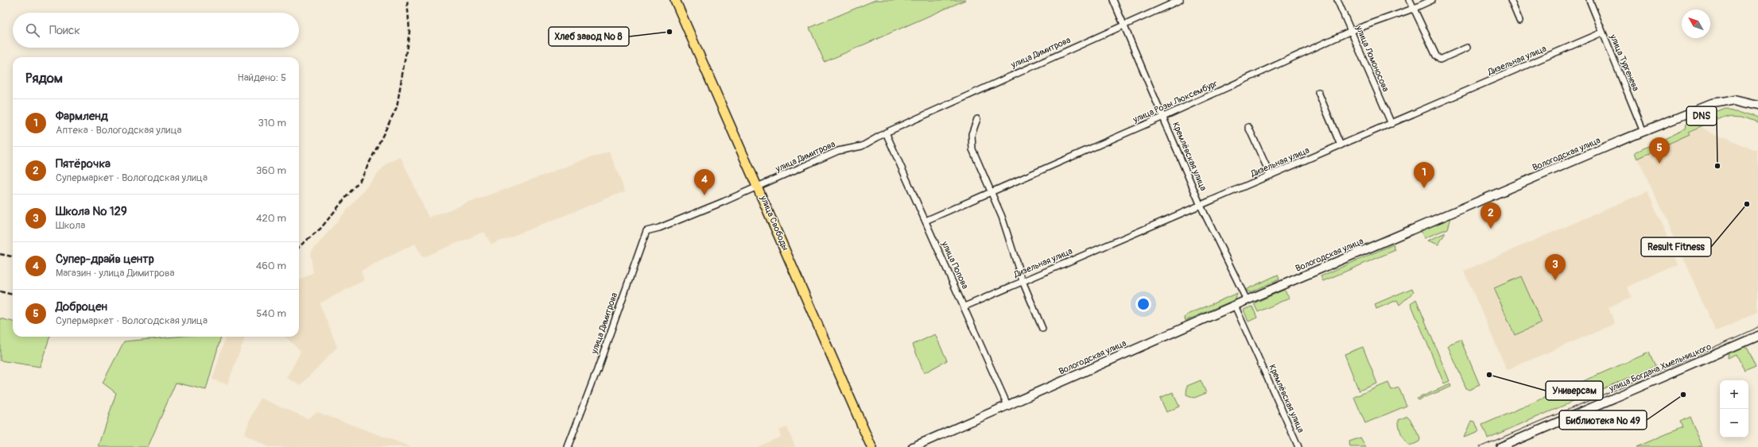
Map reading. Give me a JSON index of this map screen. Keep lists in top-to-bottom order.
{
  "streets": {
    "main road": ["Вологодская улица", "улица Свободы", "улица Богдана Хмельницкого"],
    "street": [
      "улица Димитрова",
      "улица Ломоносова",
      "Дизельная улица",
      "улица Тургенева",
      "улица Розы Люксембург",
      "Кремлёвская улица",
      "улица Попова"
    ]
  },
  "crossings": [
    ["улица Димитрова", "Кремлёвская улица"],
    ["улица Димитрова", "улица Свободы"],
    ["улица Димитрова", "улица Попова"],
    ["улица Ломоносова", "Дизельная улица"],
    ["улица Ломоносова", "улица Розы Люксембург"],
    ["Дизельная улица", "улица Тургенева"],
    ["Дизельная улица", "Кремлёвская улица"],
    ["Дизельная улица", "улица Попова"],
    ["улица Тургенева", "Вологодская улица"],
    ["улица Розы Люксембург", "Кремлёвская улица"],
    ["улица Розы Люксембург", "улица Попова"],
    ["Вологодская улица", "Кремлёвская улица"],
    ["Вологодская улица", "улица Попова"]
  ],
  "places": [
    "Хлеб завод № 8",
    "DNS",
    "Result Fitness",
    "Универсам",
    "Библиотека № 49"
  ],
  "north": "top left",
  "page": {
    "search": "Поиск",
    "heading": ["Рядом", "Найдено: 5"],
    "list": [
      {
        "mark": "1",
        "name": "Фармленд",
        "note": "Аптека · Вологодская улица",
        "value": "310 m"
      },
      {
        "mark": "2",
        "name": "Пятёрочка",
        "note": "Супермаркет · Вологодская улица",
        "value": "360 m"
      },
      {
        "mark": "3",
        "name": "Школа № 129",
        "note": "Школа",
        "value": "420 m"
      },
      {
        "mark": "4",
        "name": "Супер-драйв центр",
        "note": "Магазин · улица Димитрова",
        "value": "460 m"
      },
      {
        "mark": "5",
        "name": "Доброцен",
        "note": "Супермаркет · Вологодская улица",
        "value": "540 m"
      }
    ],
    "pins": [
      "5",
      "1",
      "4",
      "2",
      "3"
    ],
    "map_buttons": ["+", "−"]
  }
}
